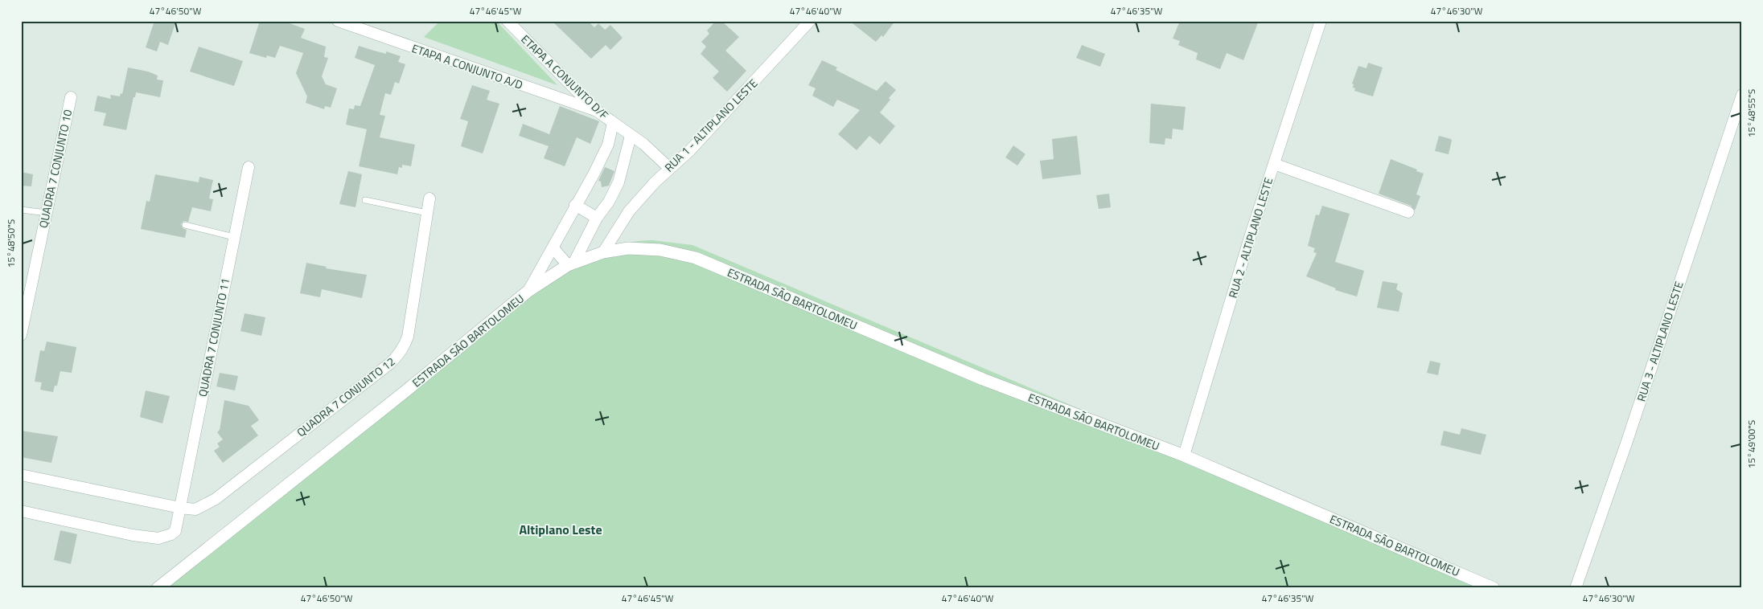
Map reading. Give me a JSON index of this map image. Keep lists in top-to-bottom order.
{
  "streets": {
    "street": [
      "ETAPA A CONJUNTO A/D",
      "ETAPA A CONJUNTO D/F",
      "RUA 1 - ALTIPLANO LESTE",
      "QUADRA 7 CONJUNTO 10",
      "RUA 2 - ALTIPLANO LESTE",
      "ESTRADA SÃO BARTOLOMEU",
      "QUADRA 7 CONJUNTO 11",
      "RUA 3 - ALTIPLANO LESTE",
      "QUADRA 7 CONJUNTO 12"
    ]
  },
  "crossings": [
    ["ETAPA A CONJUNTO A/D", "ETAPA A CONJUNTO D/F"],
    ["ETAPA A CONJUNTO D/F", "RUA 1 - ALTIPLANO LESTE"],
    ["RUA 1 - ALTIPLANO LESTE", "ESTRADA SÃO BARTOLOMEU"],
    ["RUA 2 - ALTIPLANO LESTE", "ESTRADA SÃO BARTOLOMEU"],
    ["QUADRA 7 CONJUNTO 11", "QUADRA 7 CONJUNTO 12"]
  ],
  "districts": ["Altiplano Leste"],
  "coordinates": [
    "47°46'50\"W",
    "47°46'45\"W",
    "47°46'40\"W",
    "47°46'35\"W",
    "47°46'30\"W",
    "15°48'55\"S",
    "15°48'50\"S",
    "15°49'00\"S"
  ]
}
